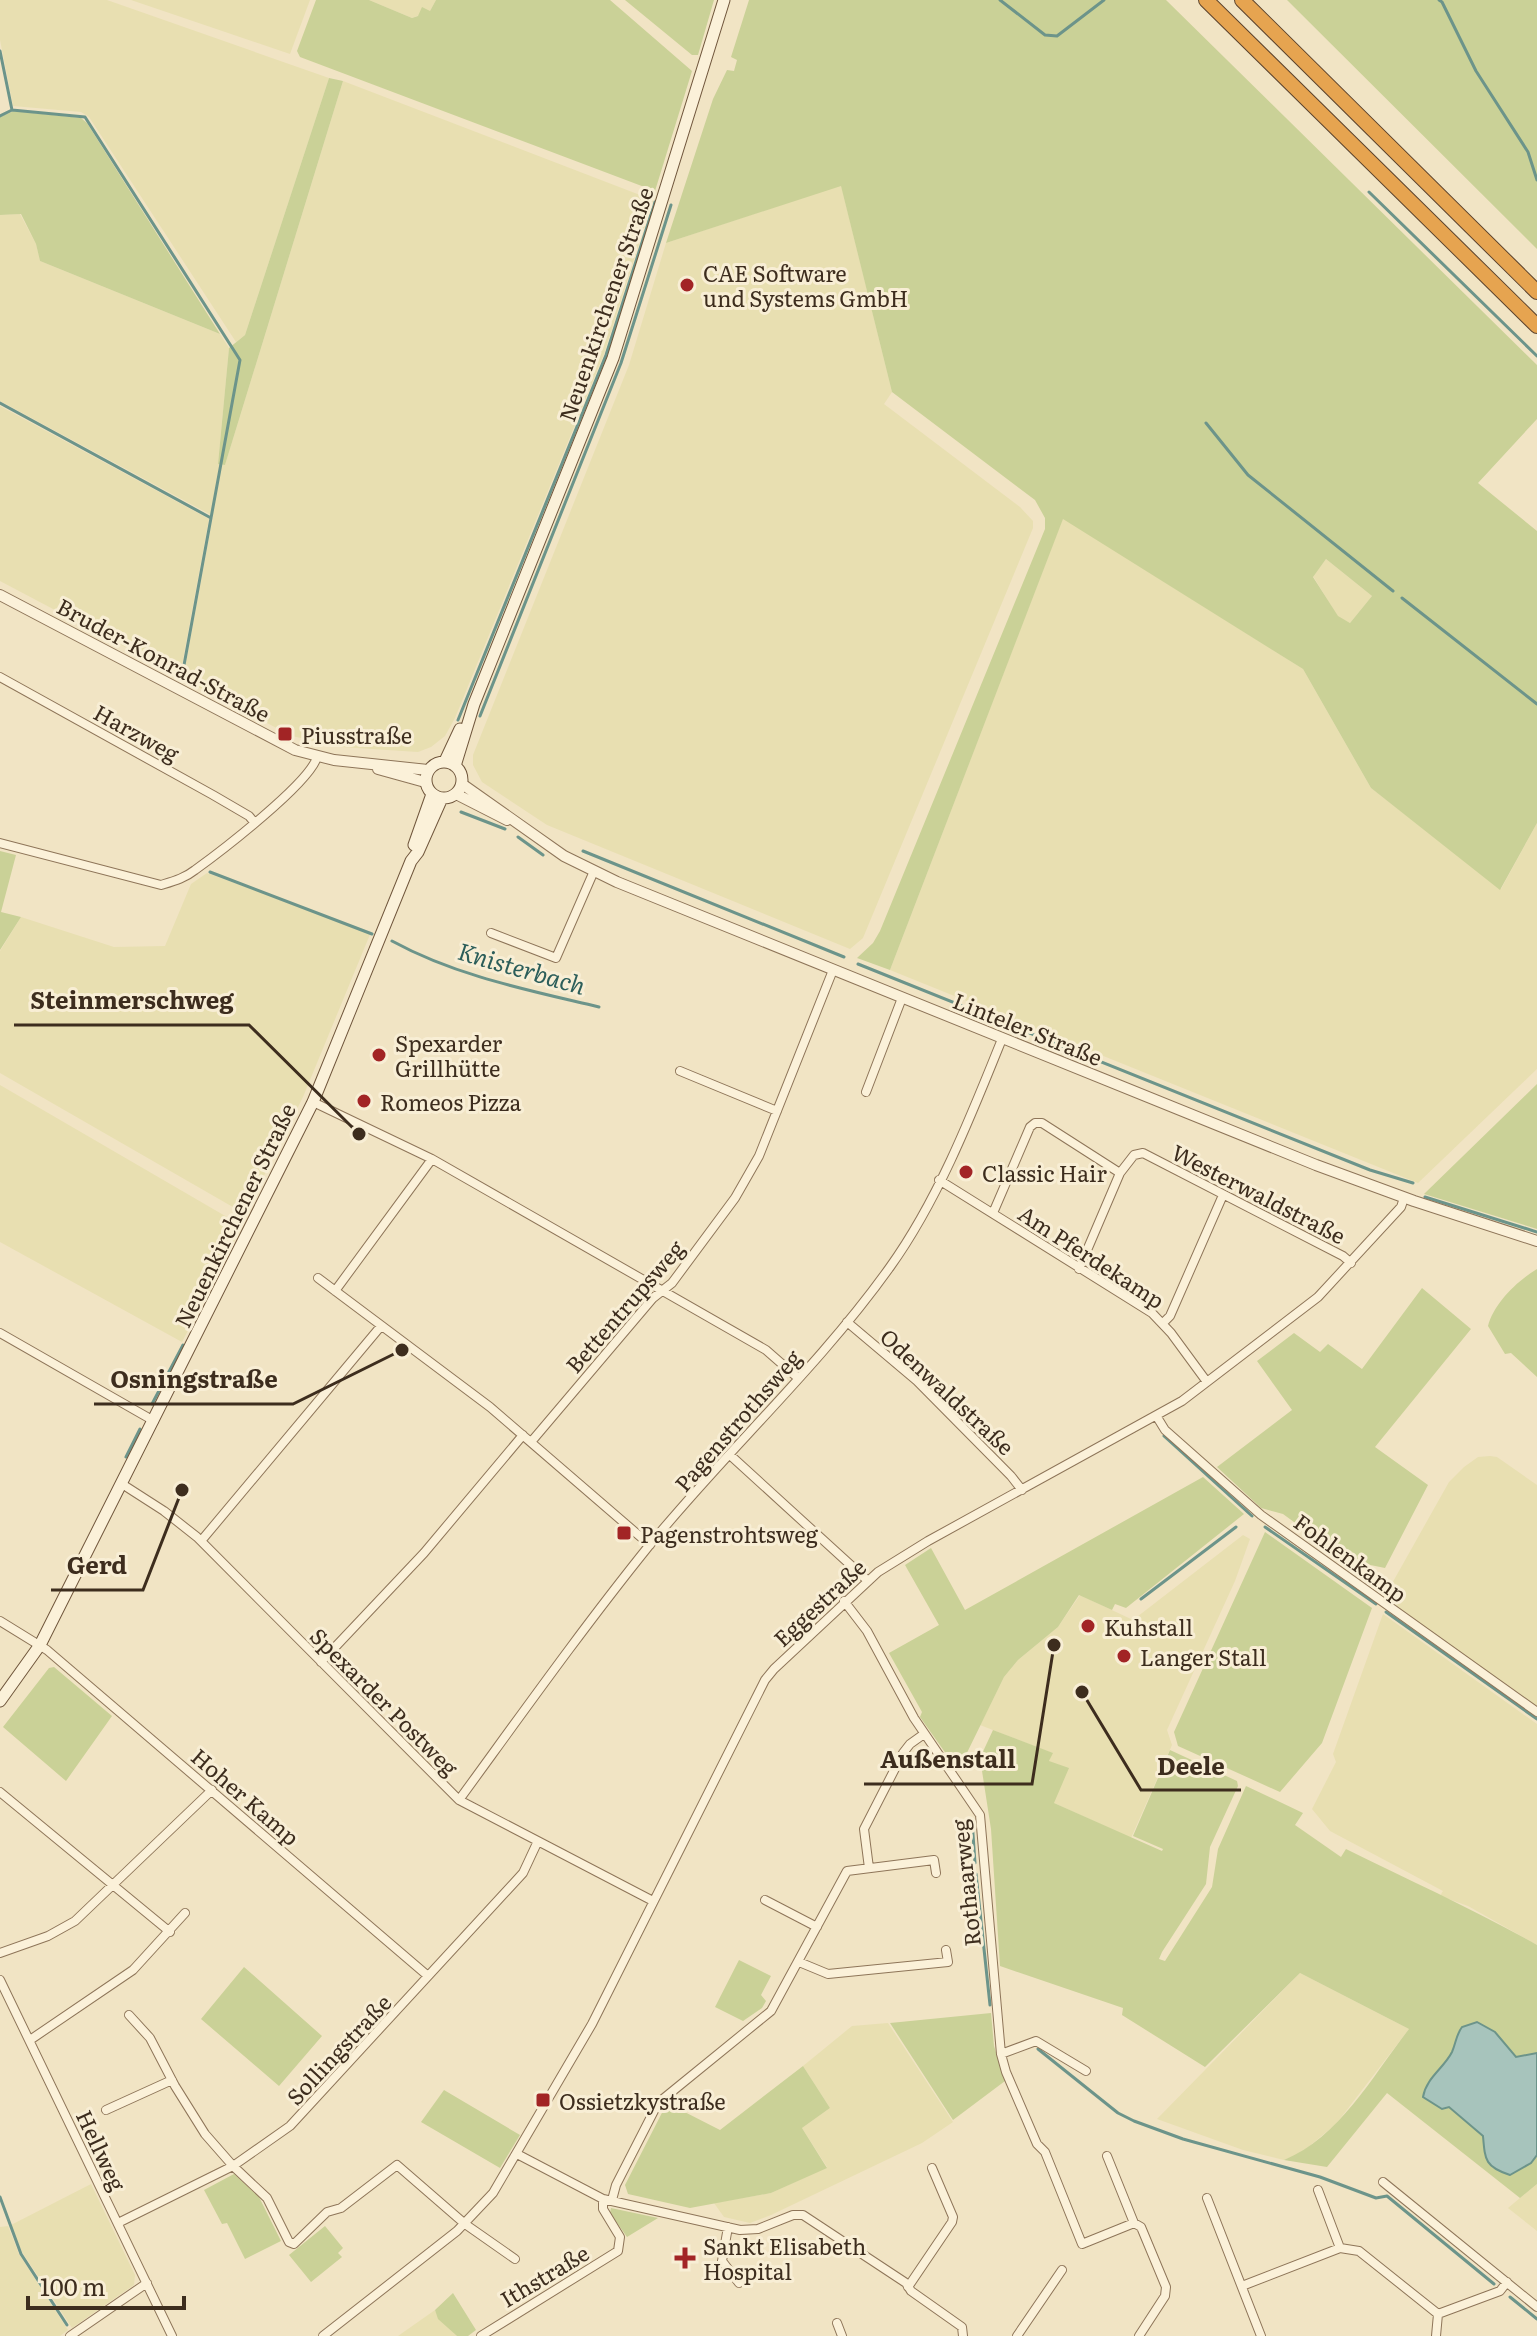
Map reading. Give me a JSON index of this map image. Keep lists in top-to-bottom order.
{
  "streets": {
    "main road": ["Neuenkirchener Straße"],
    "street": [
      "Bruder-Konrad-Straße",
      "Harzweg",
      "Linteler Straße",
      "Westerwaldstraße",
      "Am Pferdekamp",
      "Bettentrupsweg",
      "Odenwaldstraße",
      "Pagenstrothsweg",
      "Fohlenkamp",
      "Eggestraße",
      "Spexarder Postweg",
      "Hoher Kamp",
      "Rothaarweg",
      "Sollingstraße",
      "Hellweg",
      "Ithstraße"
    ]
  },
  "crossings": [
    ["Neuenkirchener Straße", "Bruder-Konrad-Straße"],
    ["Neuenkirchener Straße", "Linteler Straße"],
    ["Neuenkirchener Straße", "Spexarder Postweg"],
    ["Neuenkirchener Straße", "Hoher Kamp"],
    ["Bruder-Konrad-Straße", "Linteler Straße"],
    ["Linteler Straße", "Bettentrupsweg"],
    ["Linteler Straße", "Pagenstrothsweg"],
    ["Linteler Straße", "Eggestraße"],
    ["Westerwaldstraße", "Eggestraße"],
    ["Am Pferdekamp", "Pagenstrothsweg"],
    ["Am Pferdekamp", "Eggestraße"],
    ["Odenwaldstraße", "Pagenstrothsweg"],
    ["Odenwaldstraße", "Eggestraße"],
    ["Pagenstrothsweg", "Spexarder Postweg"],
    ["Fohlenkamp", "Eggestraße"],
    ["Eggestraße", "Spexarder Postweg"],
    ["Eggestraße", "Rothaarweg"],
    ["Spexarder Postweg", "Sollingstraße"],
    ["Hoher Kamp", "Sollingstraße"],
    ["Sollingstraße", "Hellweg"]
  ],
  "water": ["Knisterbach"],
  "places": {
    "other": [
      "CAE Software und Systems GmbH",
      "Spexarder Grillhütte",
      "Romeos Pizza",
      "Steinmerschweg",
      "Classic Hair",
      "Osningstraße",
      "Gerd",
      "Kuhstall",
      "Außenstall",
      "Langer Stall",
      "Deele"
    ],
    "transit": ["Piusstraße", "Pagenstrohtsweg", "Ossietzkystraße"],
    "health": ["Sankt Elisabeth Hospital"]
  },
  "scale_bar": "100 m"
}
